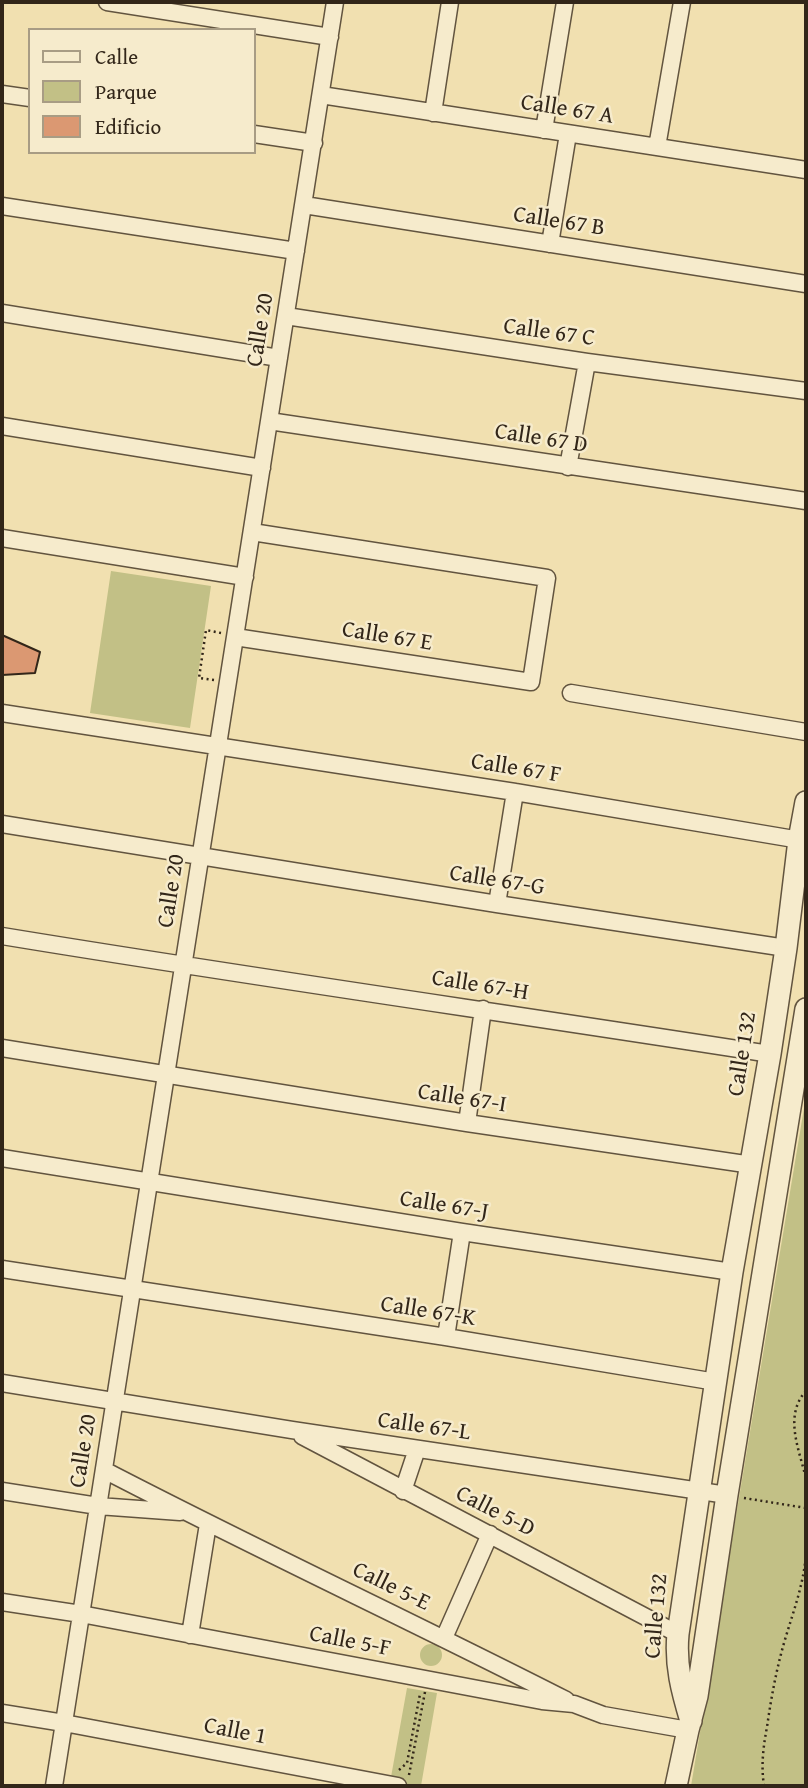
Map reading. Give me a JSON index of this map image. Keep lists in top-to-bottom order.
{
  "streets": {
    "street": [
      "Calle 67 A",
      "Calle 67 B",
      "Calle 20",
      "Calle 67 C",
      "Calle 67 D",
      "Calle 67 E",
      "Calle 67 F",
      "Calle 67-G",
      "Calle 67-H",
      "Calle 132",
      "Calle 67-I",
      "Calle 67-J",
      "Calle 67-K",
      "Calle 67-L",
      "Calle 5-D",
      "Calle 5-E",
      "Calle 5-F",
      "Calle 1"
    ]
  },
  "crossings": [
    ["Calle 67 A", "Calle 20"],
    ["Calle 67 B", "Calle 20"],
    ["Calle 20", "Calle 67 C"],
    ["Calle 20", "Calle 67 D"],
    ["Calle 20", "Calle 67 E"],
    ["Calle 20", "Calle 67 F"],
    ["Calle 20", "Calle 67-G"],
    ["Calle 20", "Calle 67-H"],
    ["Calle 20", "Calle 67-I"],
    ["Calle 20", "Calle 67-J"],
    ["Calle 20", "Calle 67-K"],
    ["Calle 20", "Calle 67-L"],
    ["Calle 20", "Calle 5-E"],
    ["Calle 20", "Calle 5-F"],
    ["Calle 20", "Calle 1"],
    ["Calle 67 F", "Calle 132"],
    ["Calle 67-G", "Calle 132"],
    ["Calle 67-H", "Calle 132"],
    ["Calle 132", "Calle 67-I"],
    ["Calle 132", "Calle 67-J"],
    ["Calle 132", "Calle 67-K"],
    ["Calle 132", "Calle 67-L"],
    ["Calle 132", "Calle 5-D"],
    ["Calle 132", "Calle 5-F"],
    ["Calle 67-L", "Calle 5-D"],
    ["Calle 5-E", "Calle 5-F"]
  ],
  "legend": ["Calle", "Parque", "Edificio"]
}
